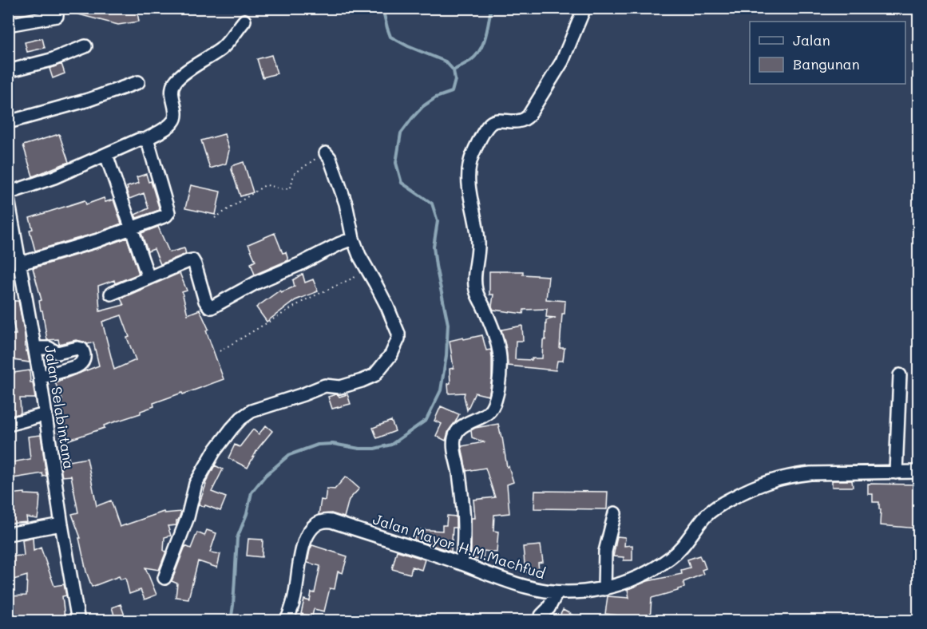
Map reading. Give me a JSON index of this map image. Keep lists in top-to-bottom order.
{
  "streets": {
    "street": ["Jalan Selabintana", "Jalan Mayor H.M.Machfud"]
  },
  "legend": ["Jalan", "Bangunan"]
}
